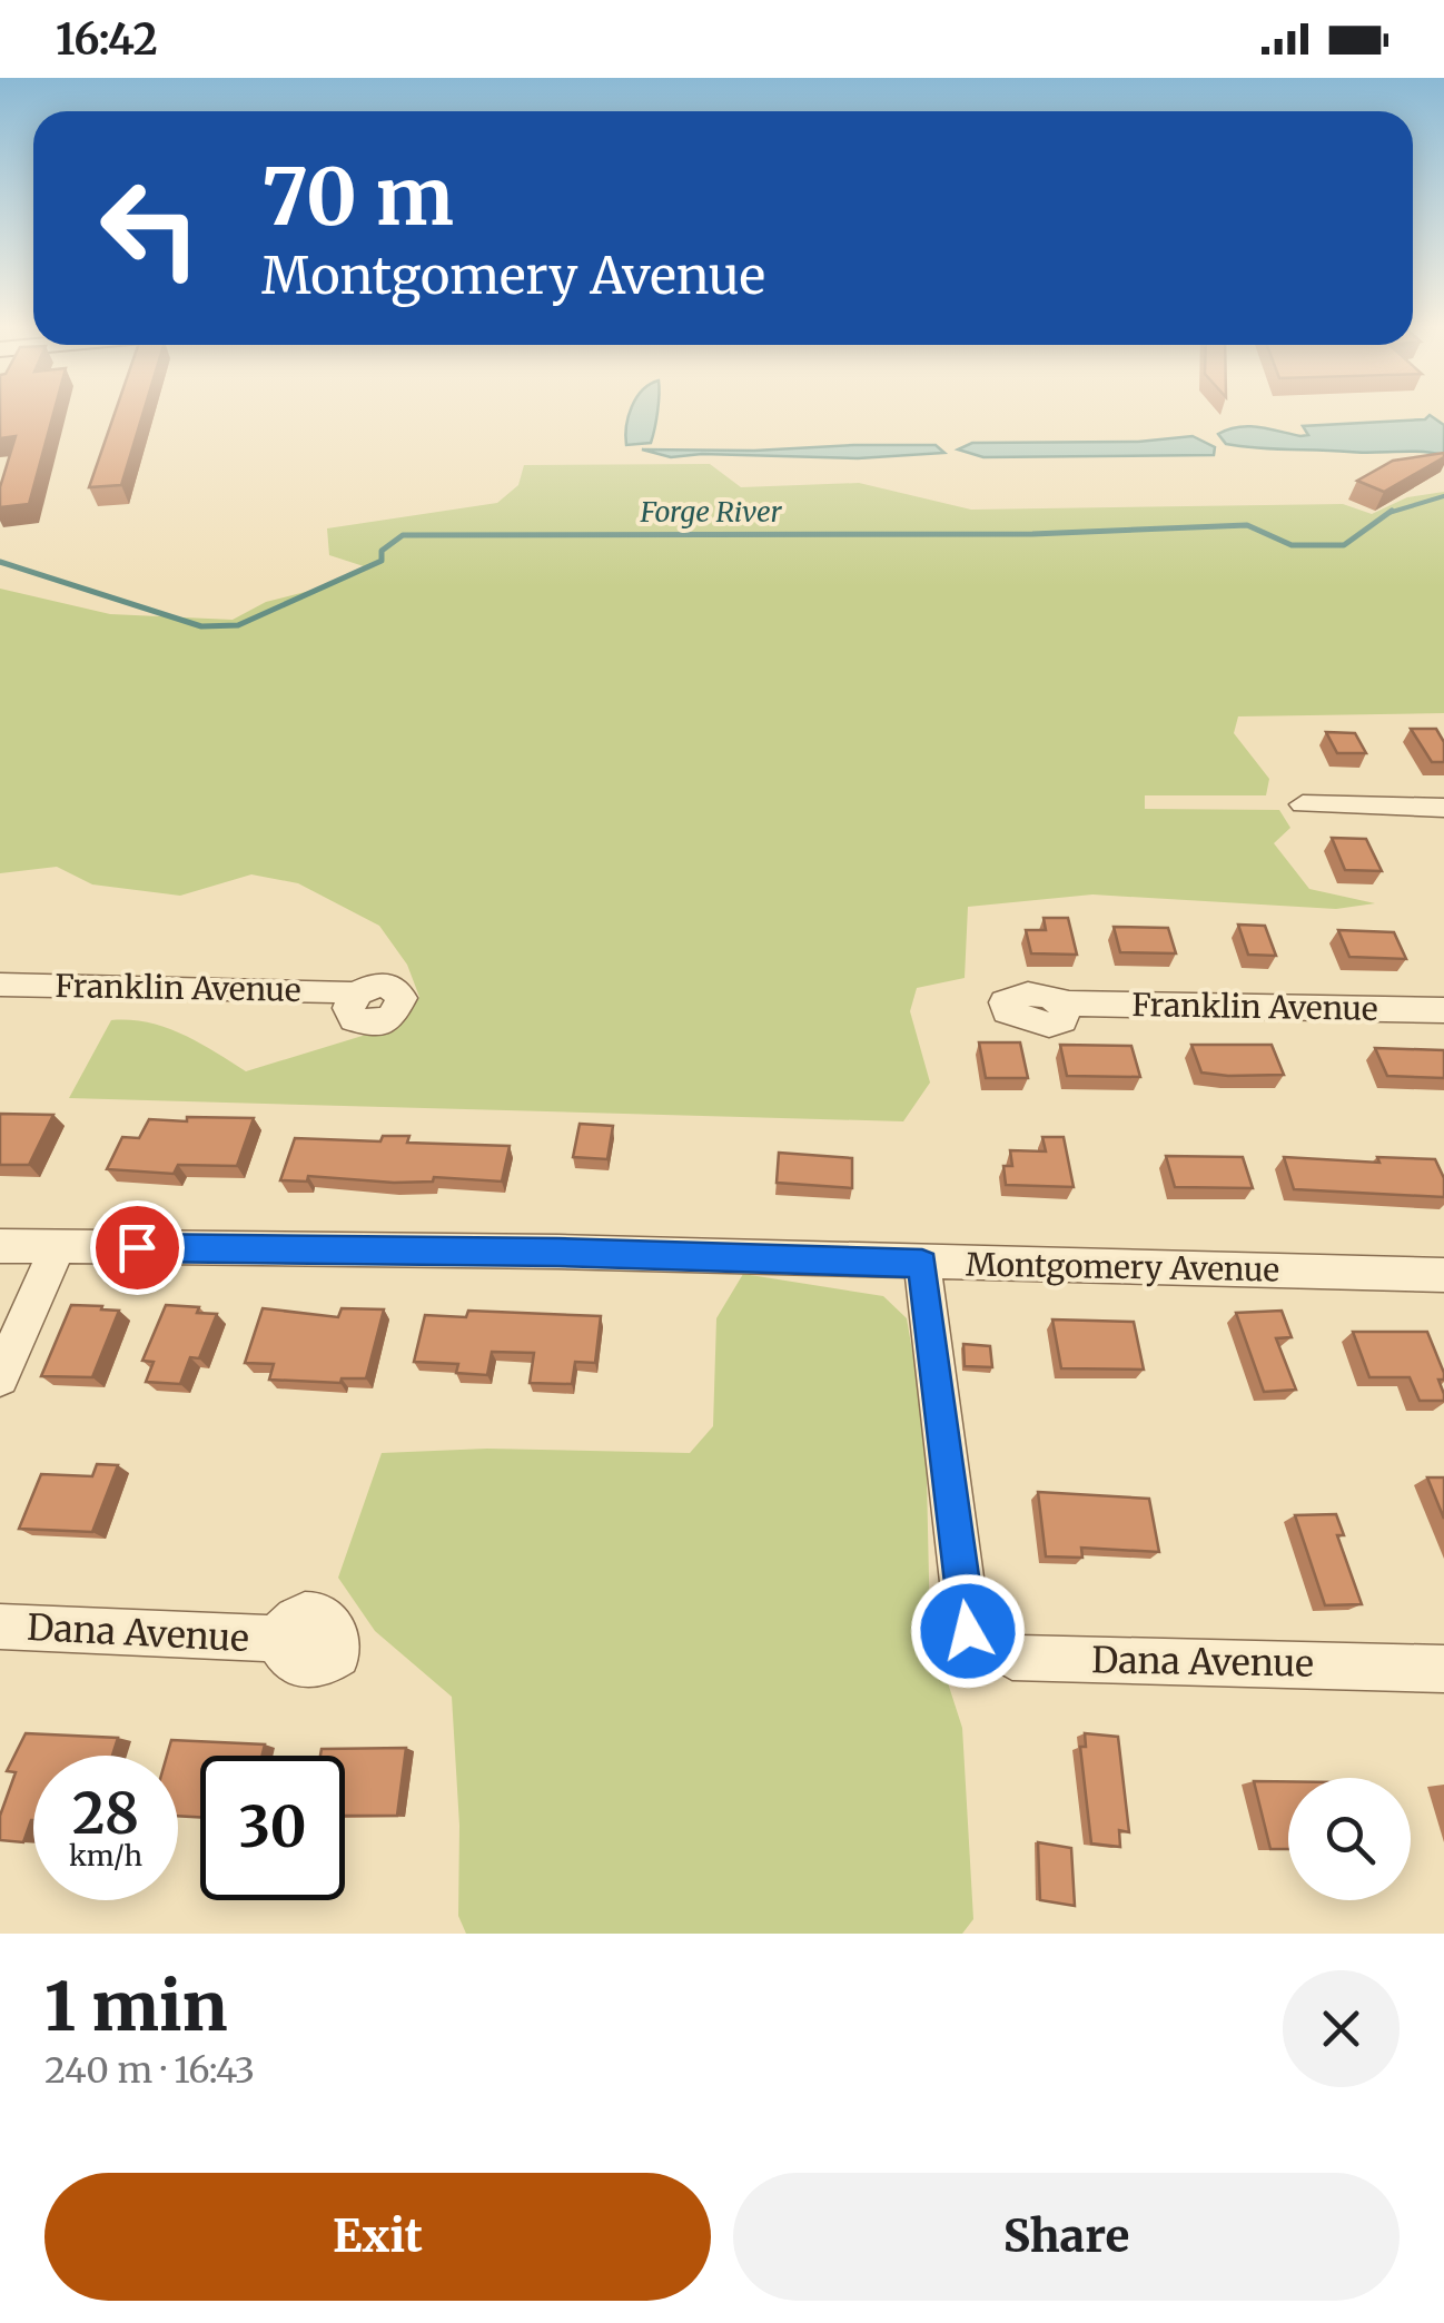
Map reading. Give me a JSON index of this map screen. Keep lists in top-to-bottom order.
{
  "streets": {
    "street": ["Franklin Avenue", "Montgomery Avenue", "Dana Avenue"]
  },
  "crossings": [
    ["Montgomery Avenue", "Dana Avenue"]
  ],
  "water": ["Forge River"],
  "page": {
    "status": "16:42",
    "turn": ["70 m", "Montgomery Avenue"],
    "speed": "28 km/h",
    "limit": "30",
    "heading": ["1 min", "240 m · 16:43"],
    "buttons": ["Exit", "Share"]
  }
}
